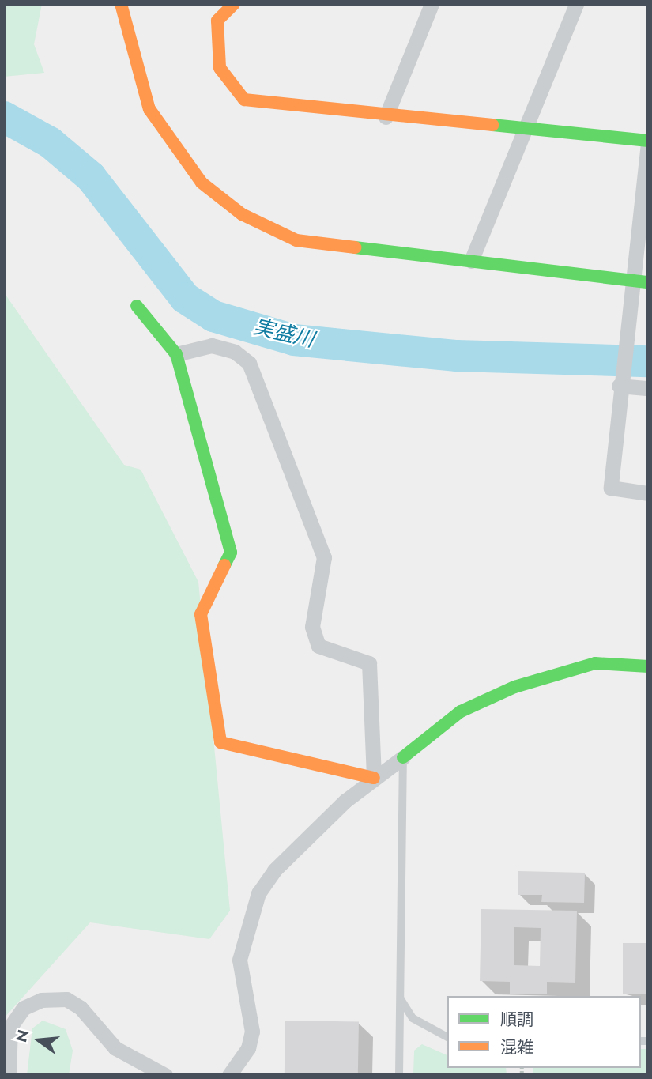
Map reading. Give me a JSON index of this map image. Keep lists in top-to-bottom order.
{
  "water": ["実盛川"],
  "legend": ["順調", "混雑"],
  "north": "left"
}
